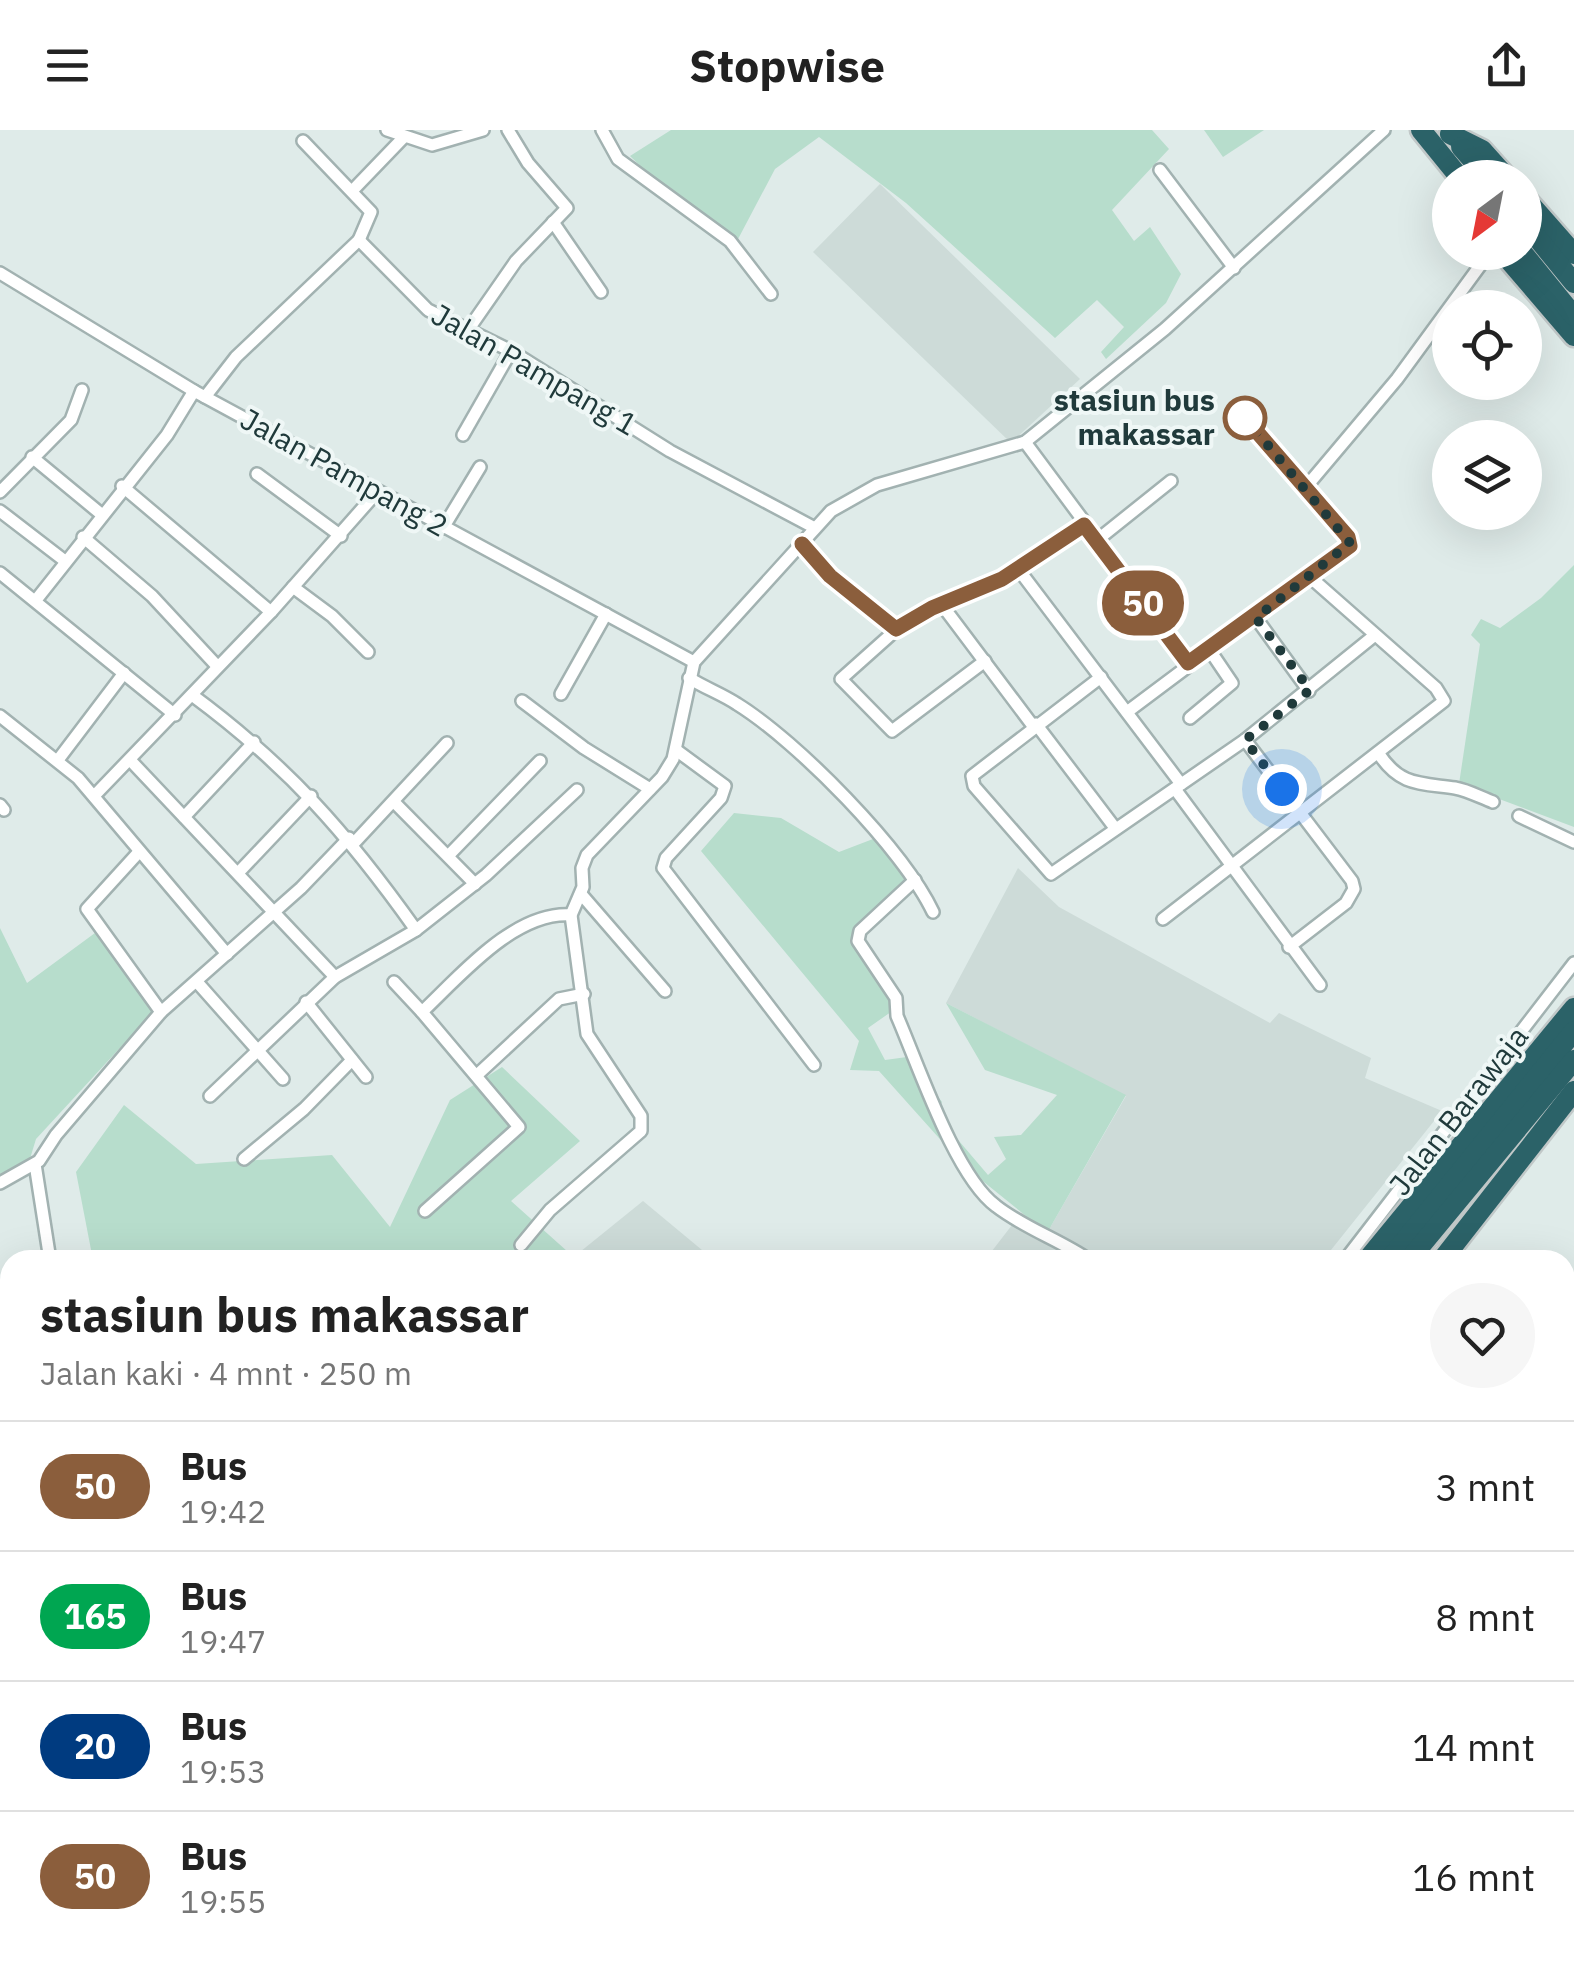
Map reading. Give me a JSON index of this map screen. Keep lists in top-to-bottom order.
{
  "streets": {
    "street": ["Jalan Pampang 1", "Jalan Pampang 2", "Jalan Barawaja"]
  },
  "places": ["stasiun bus makassar"],
  "lines": ["bus line 50"],
  "north": "bottom left",
  "page": {
    "header": "Stopwise",
    "on_map": "50",
    "heading": ["stasiun bus makassar", "Jalan kaki · 4 mnt · 250 m"],
    "list": [
      {
        "mark": "50",
        "name": "Bus",
        "note": "19:42",
        "value": "3 mnt"
      },
      {
        "mark": "165",
        "name": "Bus",
        "note": "19:47",
        "value": "8 mnt"
      },
      {
        "mark": "20",
        "name": "Bus",
        "note": "19:53",
        "value": "14 mnt"
      },
      {
        "mark": "50",
        "name": "Bus",
        "note": "19:55",
        "value": "16 mnt"
      }
    ]
  }
}
